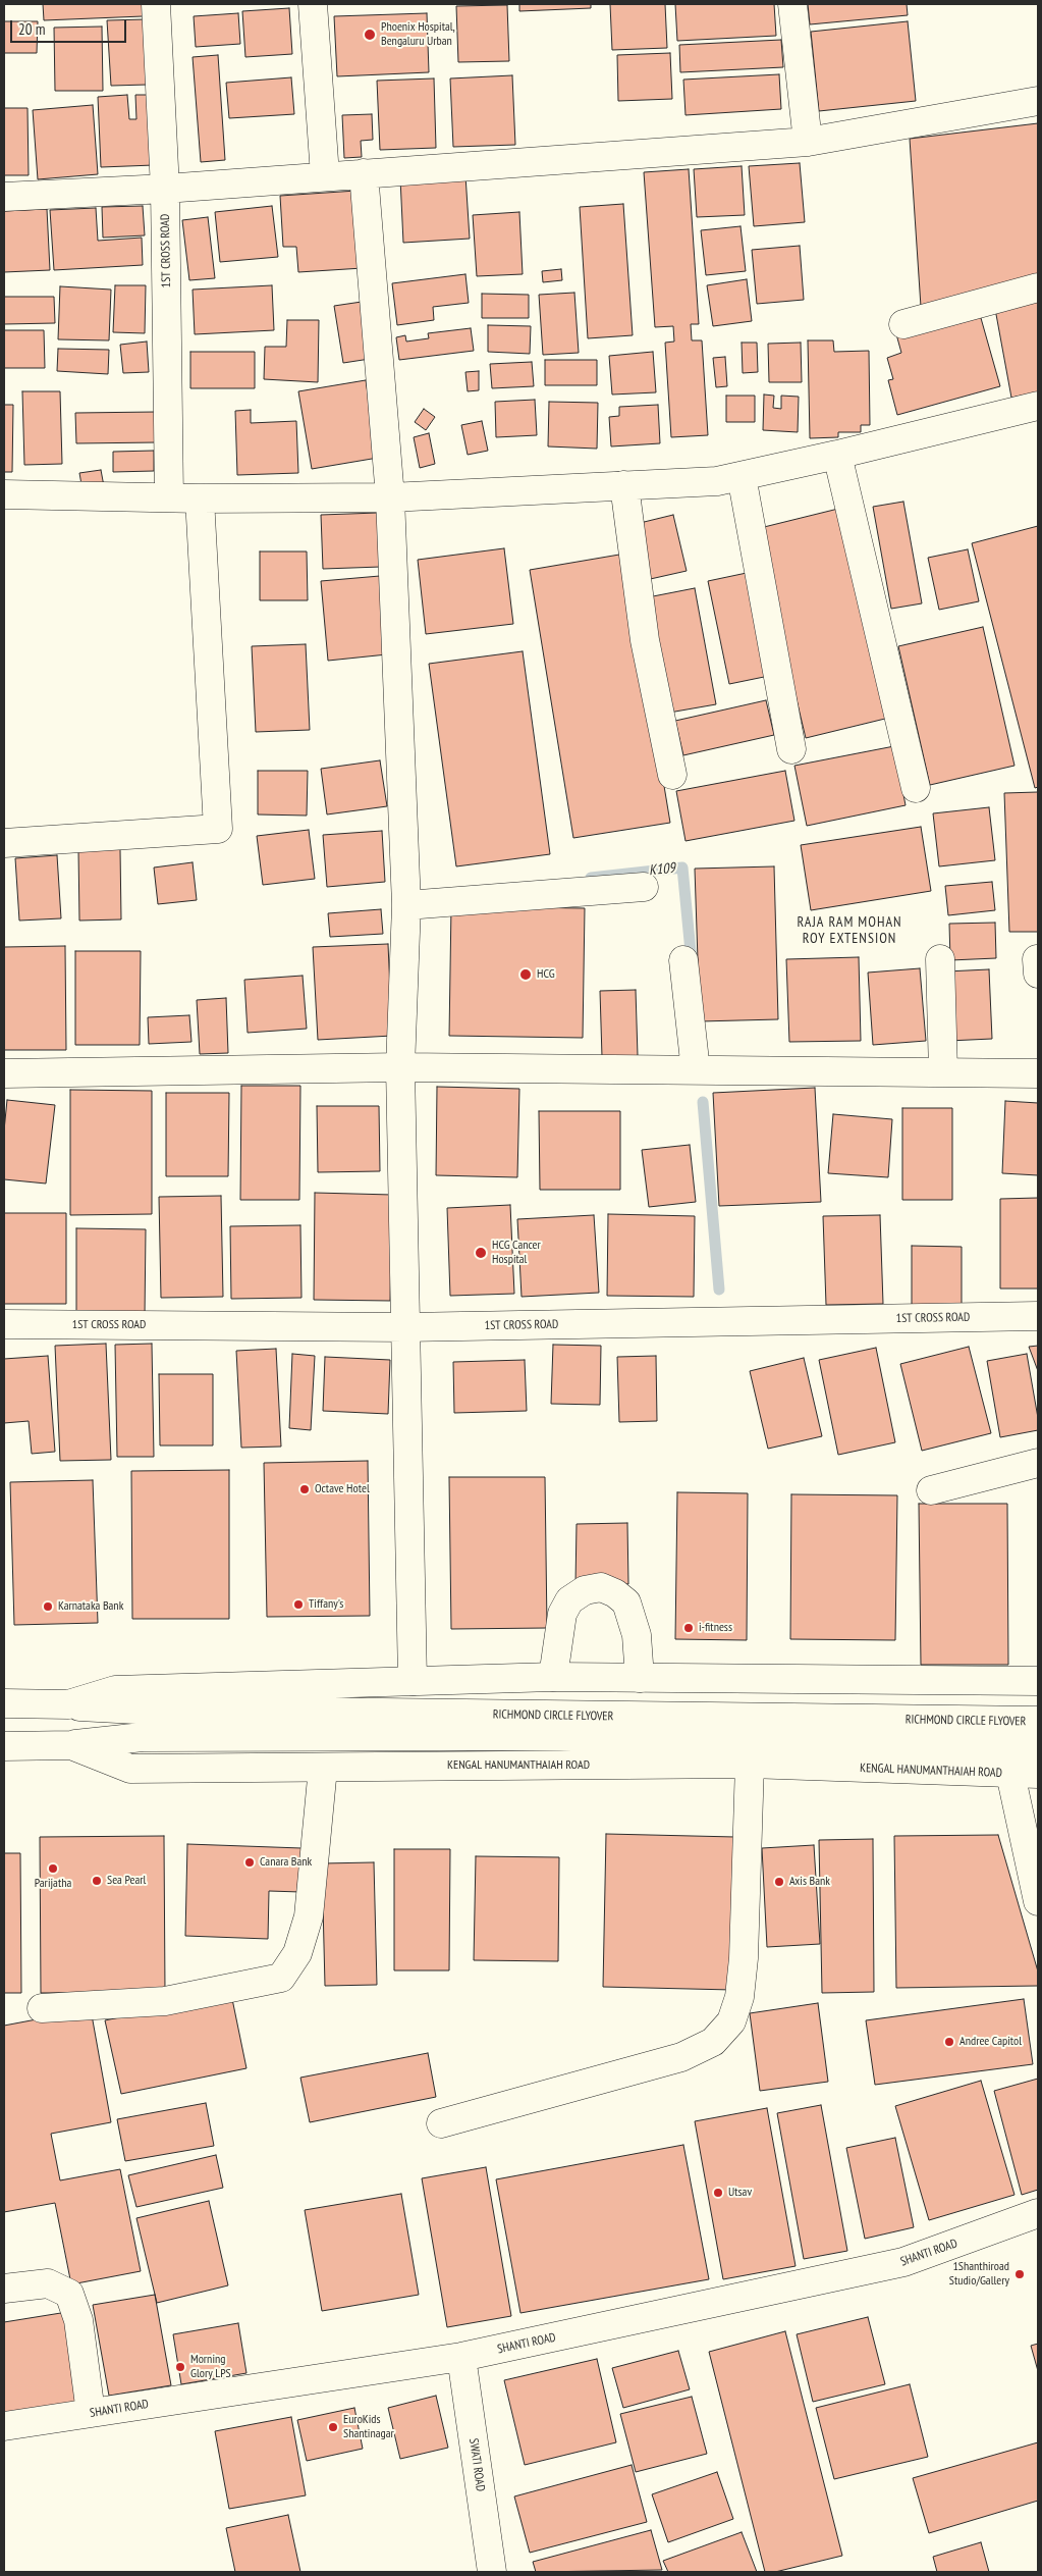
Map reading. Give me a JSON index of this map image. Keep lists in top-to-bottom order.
{
  "streets": {
    "street": [
      "1ST CROSS ROAD",
      "RICHMOND CIRCLE FLYOVER",
      "KENGAL HANUMANTHAIAH ROAD",
      "SHANTI ROAD",
      "SWATI ROAD"
    ]
  },
  "crossings": [
    ["RICHMOND CIRCLE FLYOVER", "KENGAL HANUMANTHAIAH ROAD"],
    ["SHANTI ROAD", "SWATI ROAD"]
  ],
  "districts": ["RAJA RAM MOHAN ROY EXTENSION"],
  "water": ["K109"],
  "places": [
    "Phoenix Hospital, Bengaluru Urban",
    "HCG",
    "HCG Cancer Hospital",
    "Octave Hotel",
    "Tiffany's",
    "Karnataka Bank",
    "i-fitness",
    "Canara Bank",
    "Parijatha",
    "Sea Pearl",
    "Axis Bank",
    "Andree Capitol",
    "Utsav",
    "1Shanthiroad Studio/Gallery",
    "Morning Glory LPS",
    "EuroKids Shantinagar"
  ],
  "scale_bar": "20 m"
}
